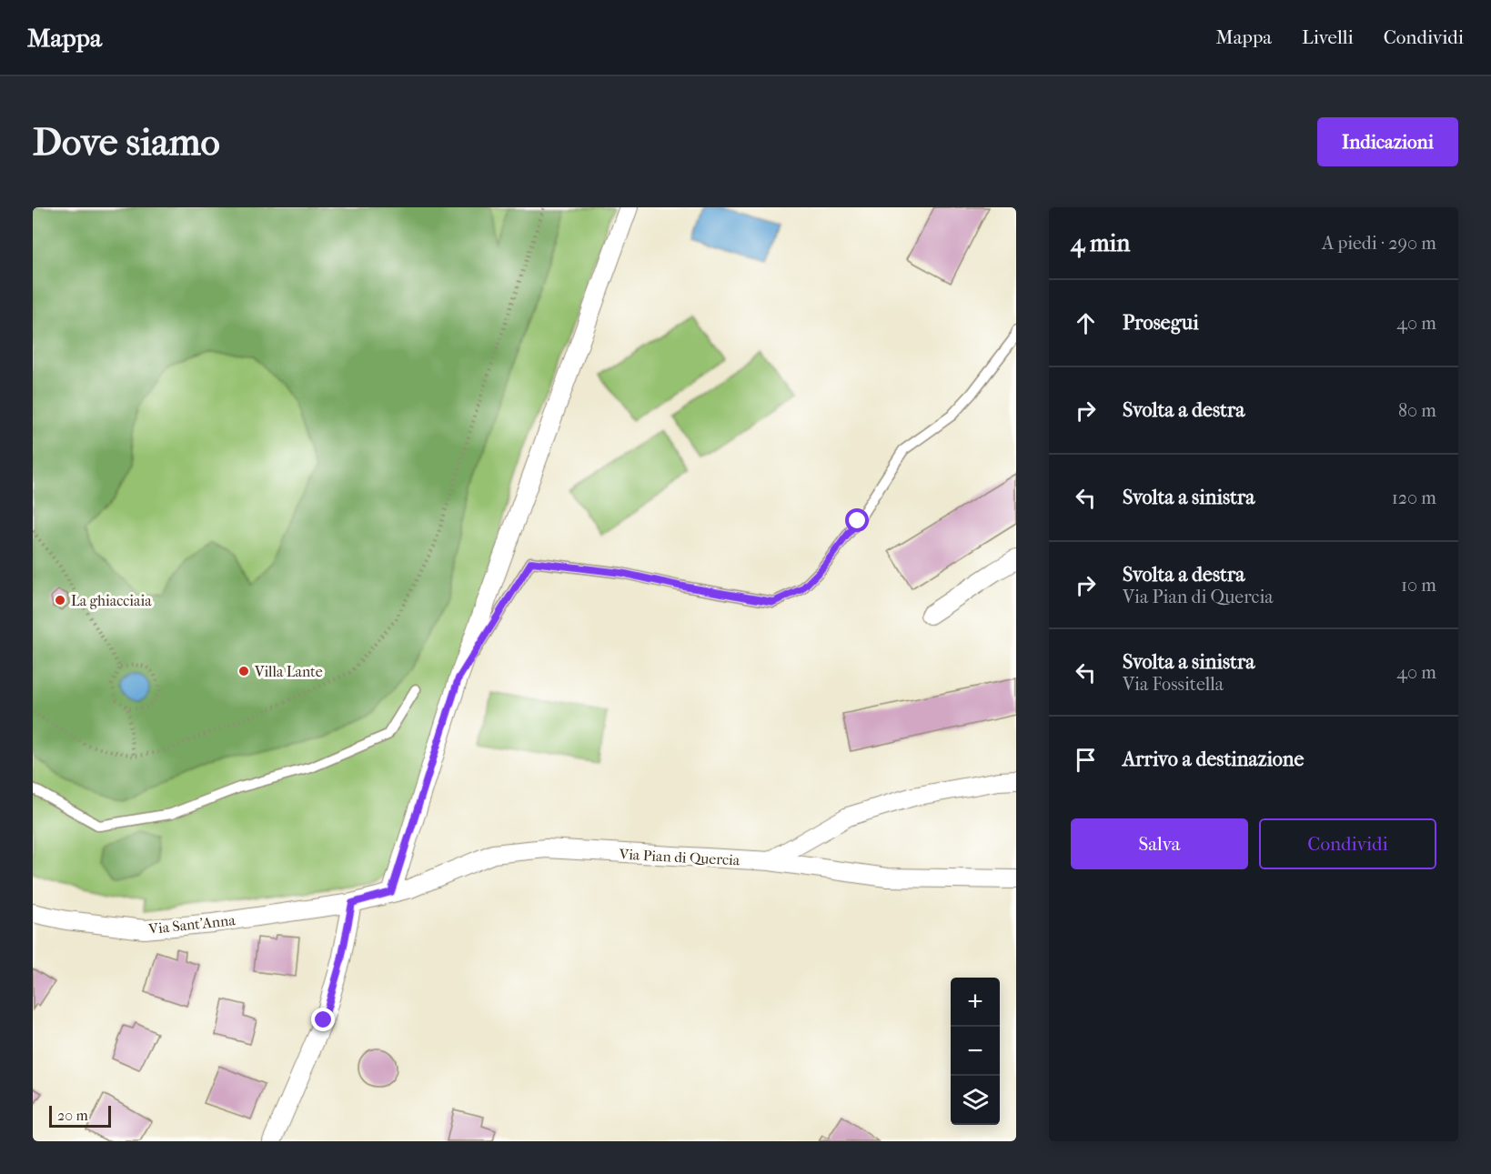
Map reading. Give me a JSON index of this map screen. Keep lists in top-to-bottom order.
{
  "streets": {
    "street": ["Via Pian di Quercia", "Via Sant'Anna"]
  },
  "crossings": [
    ["Via Pian di Quercia", "Via Sant'Anna"]
  ],
  "places": ["La ghiacciaia", "Villa Lante"],
  "scale_bar": "20 m",
  "page": {
    "header": "Mappa",
    "nav": ["Mappa", "Livelli", "Condividi"],
    "buttons": [
      "Indicazioni",
      ["Salva", "Condividi"]
    ],
    "title": "Dove siamo",
    "heading": ["4 min", "A piedi · 290 m"],
    "list": [
      ["Prosegui", "40 m"],
      ["Svolta a destra", "80 m"],
      ["Svolta a sinistra", "120 m"],
      ["Svolta a destra", "Via Pian di Quercia", "10 m"],
      ["Svolta a sinistra", "Via Fossitella", "40 m"],
      "Arrivo a destinazione"
    ],
    "map_buttons": ["+", "−"],
    "scale": "20 m"
  }
}
